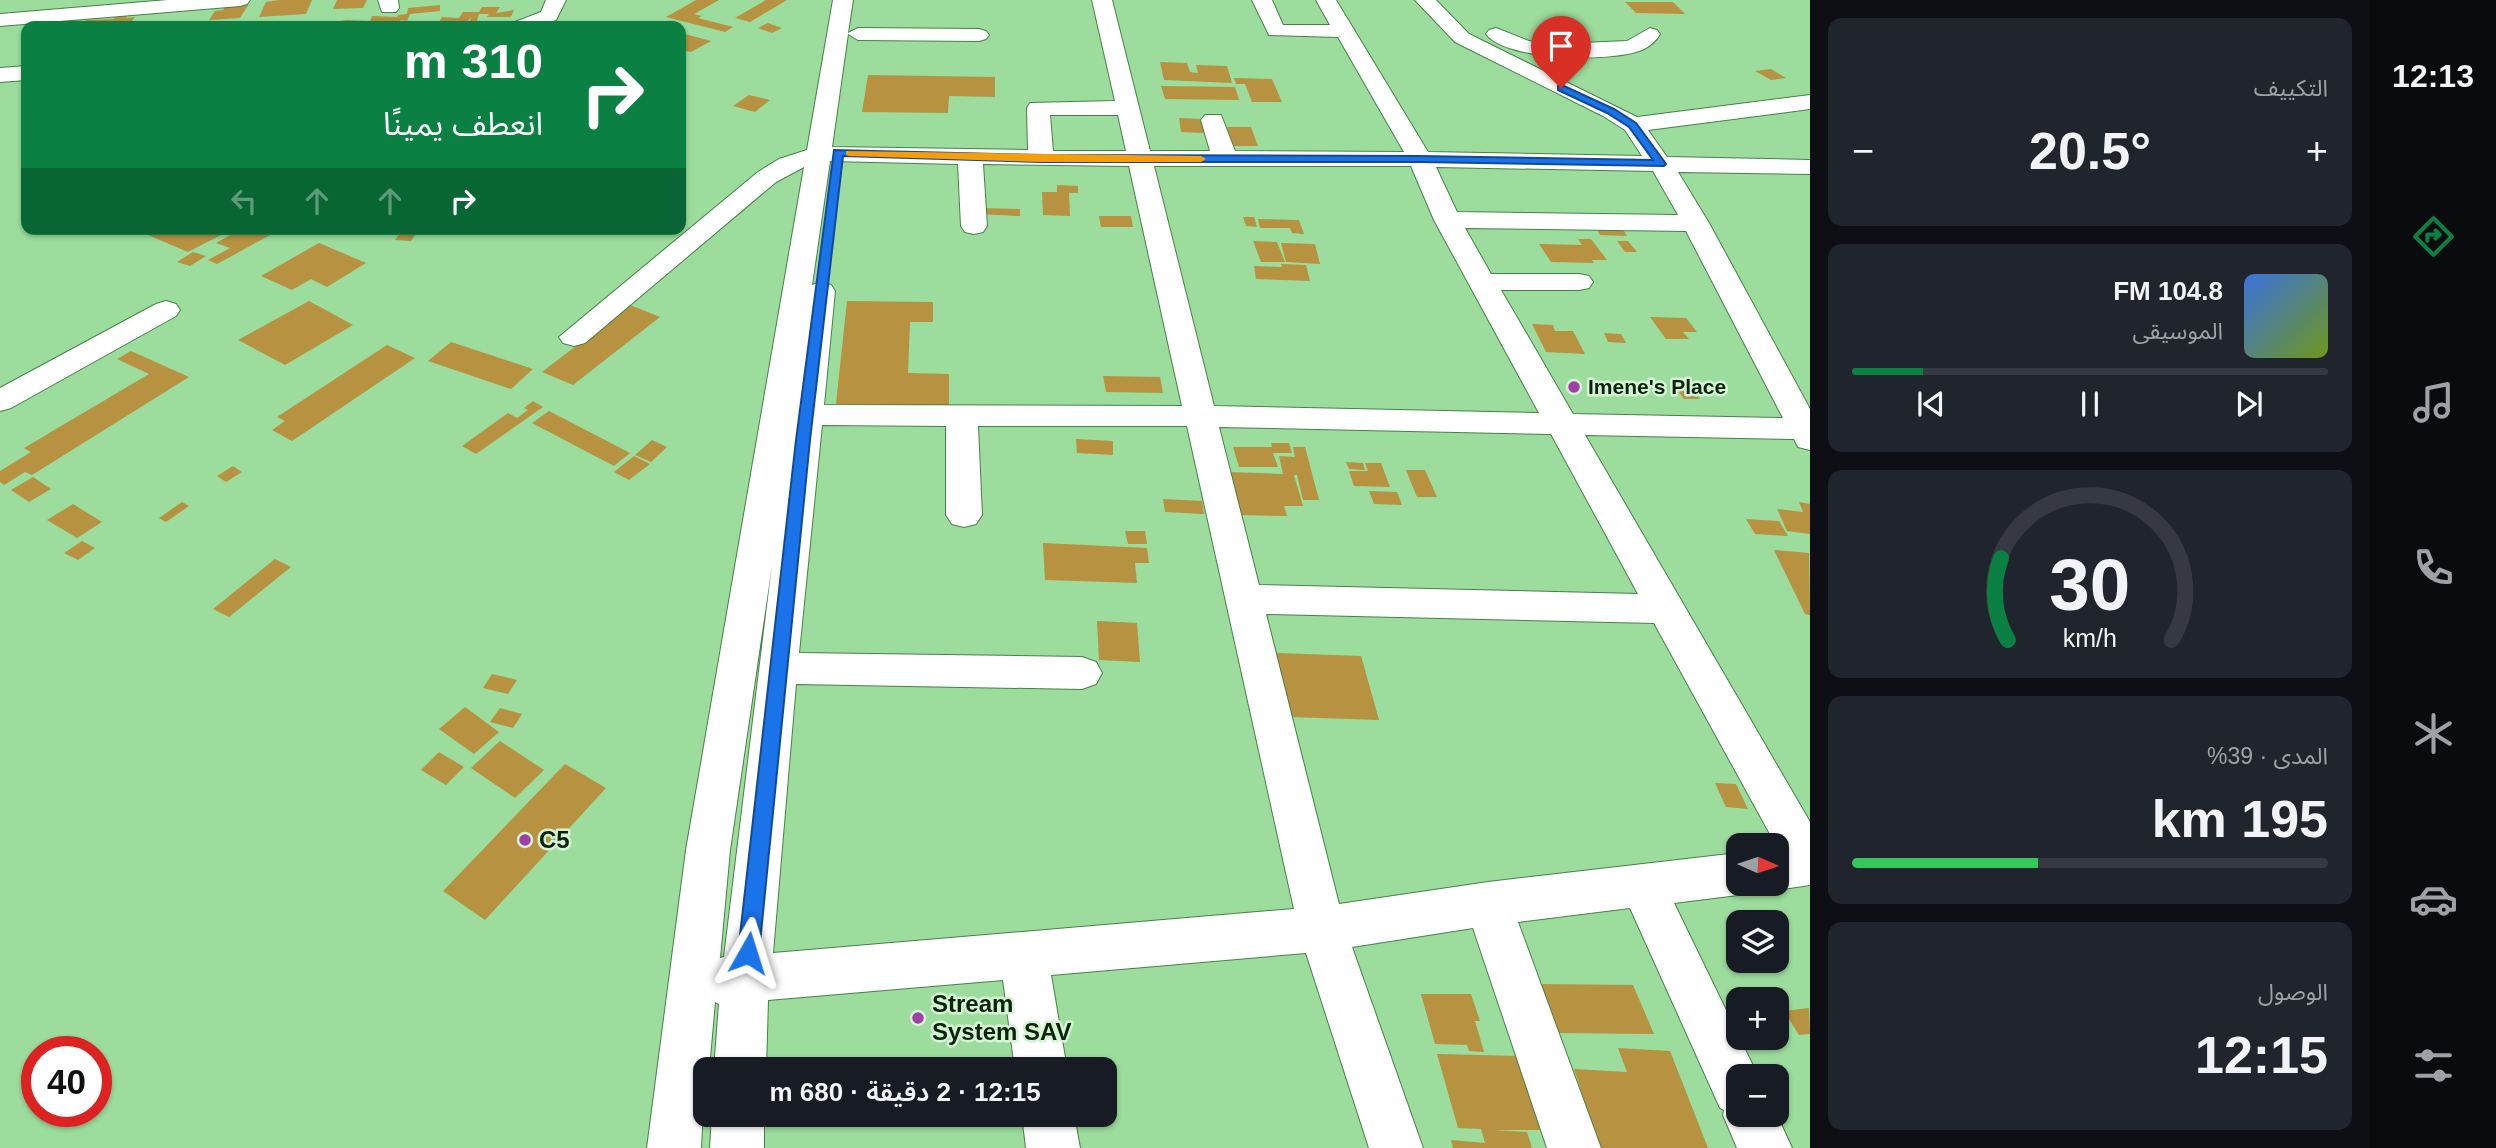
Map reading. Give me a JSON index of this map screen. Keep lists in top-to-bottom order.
{
  "places": ["Imene's Place", "C5", "Stream System SAV"],
  "north": "right",
  "page": {
    "tabs": "12:13",
    "tile": [
      "التكييف",
      ["المدى · 39%", "195 km"],
      ["الوصول", "12:15"]
    ],
    "turn": ["310 m", "انعطف يمينًا"],
    "heat": ["−", "20.5°", "+"],
    "song": ["104.8 FM", "الموسيقى"],
    "map_buttons": ["+", "−"],
    "limit": "40",
    "trip": "12:15 · 2 دقيقة · 680 m",
    "gauge": ["30", "km/h"]
  }
}
